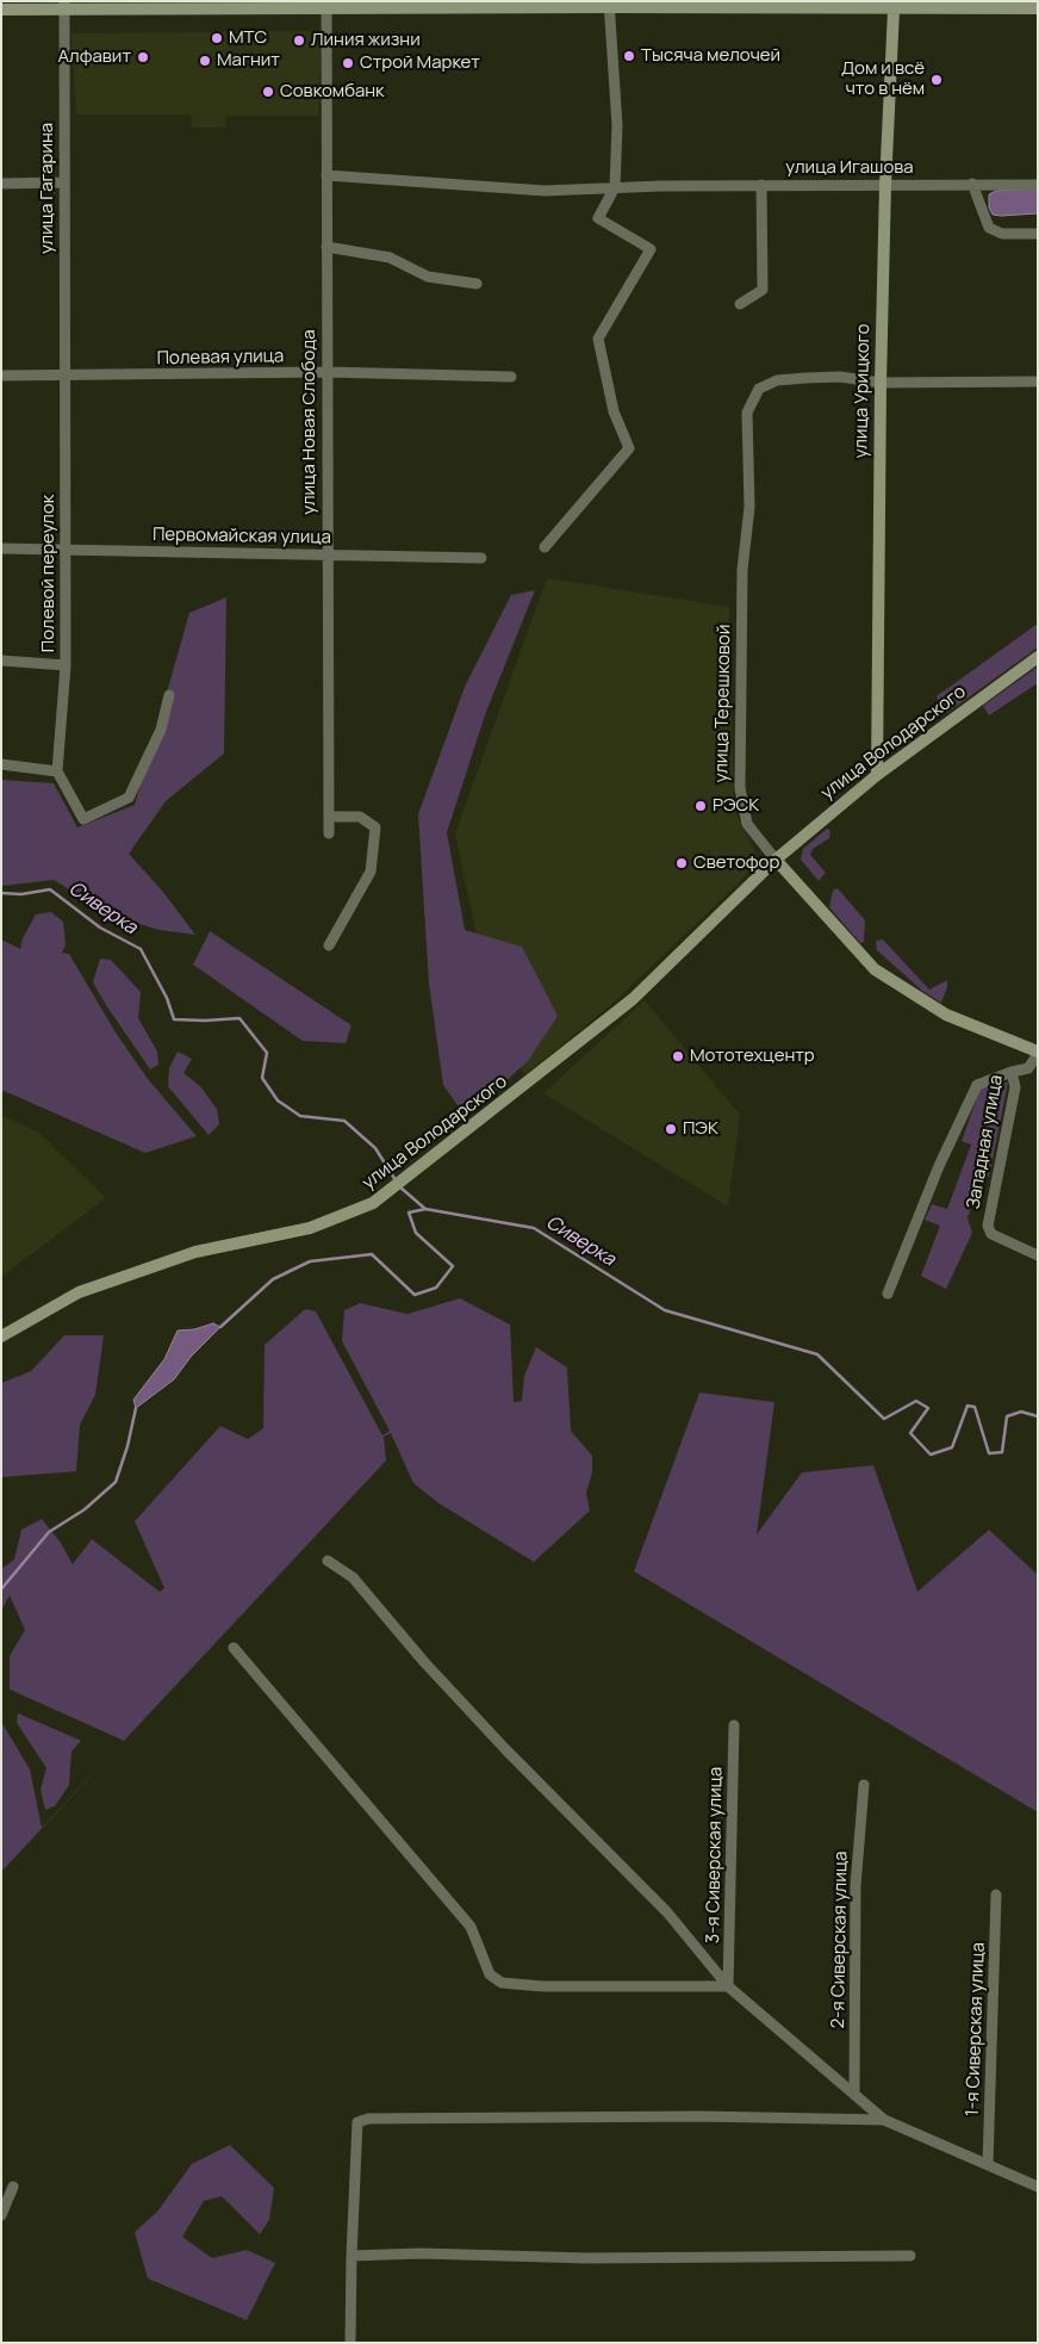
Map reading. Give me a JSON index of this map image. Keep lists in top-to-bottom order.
{
  "streets": {
    "main road": ["улица Урицкого", "улица Терешковой", "улица Володарского"],
    "street": [
      "улица Игашова",
      "улица Гагарина",
      "Полевая улица",
      "улица Новая Слобода",
      "Первомайская улица",
      "Полевой переулок",
      "Западная улица",
      "3-я Сиверская улица",
      "2-я Сиверская улица",
      "1-я Сиверская улица"
    ]
  },
  "crossings": [
    ["улица Игашова", "улица Урицкого"],
    ["улица Игашова", "улица Новая Слобода"],
    ["улица Гагарина", "Полевая улица"],
    ["улица Гагарина", "Полевой переулок"],
    ["Полевая улица", "улица Новая Слобода"],
    ["Полевая улица", "Полевой переулок"],
    ["улица Урицкого", "улица Терешковой"],
    ["улица Урицкого", "улица Володарского"],
    ["улица Новая Слобода", "Первомайская улица"],
    ["Первомайская улица", "Полевой переулок"],
    ["улица Терешковой", "улица Володарского"],
    ["улица Терешковой", "Западная улица"]
  ],
  "water": ["Сиверка"],
  "places": [
    "МТС",
    "Линия жизни",
    "Тысяча мелочей",
    "Алфавит",
    "Магнит",
    "Строй Маркет",
    "Дом и всё что в нём",
    "Совкомбанк",
    "РЭСК",
    "Светофор",
    "Мототехцентр",
    "ПЭК"
  ]
}
